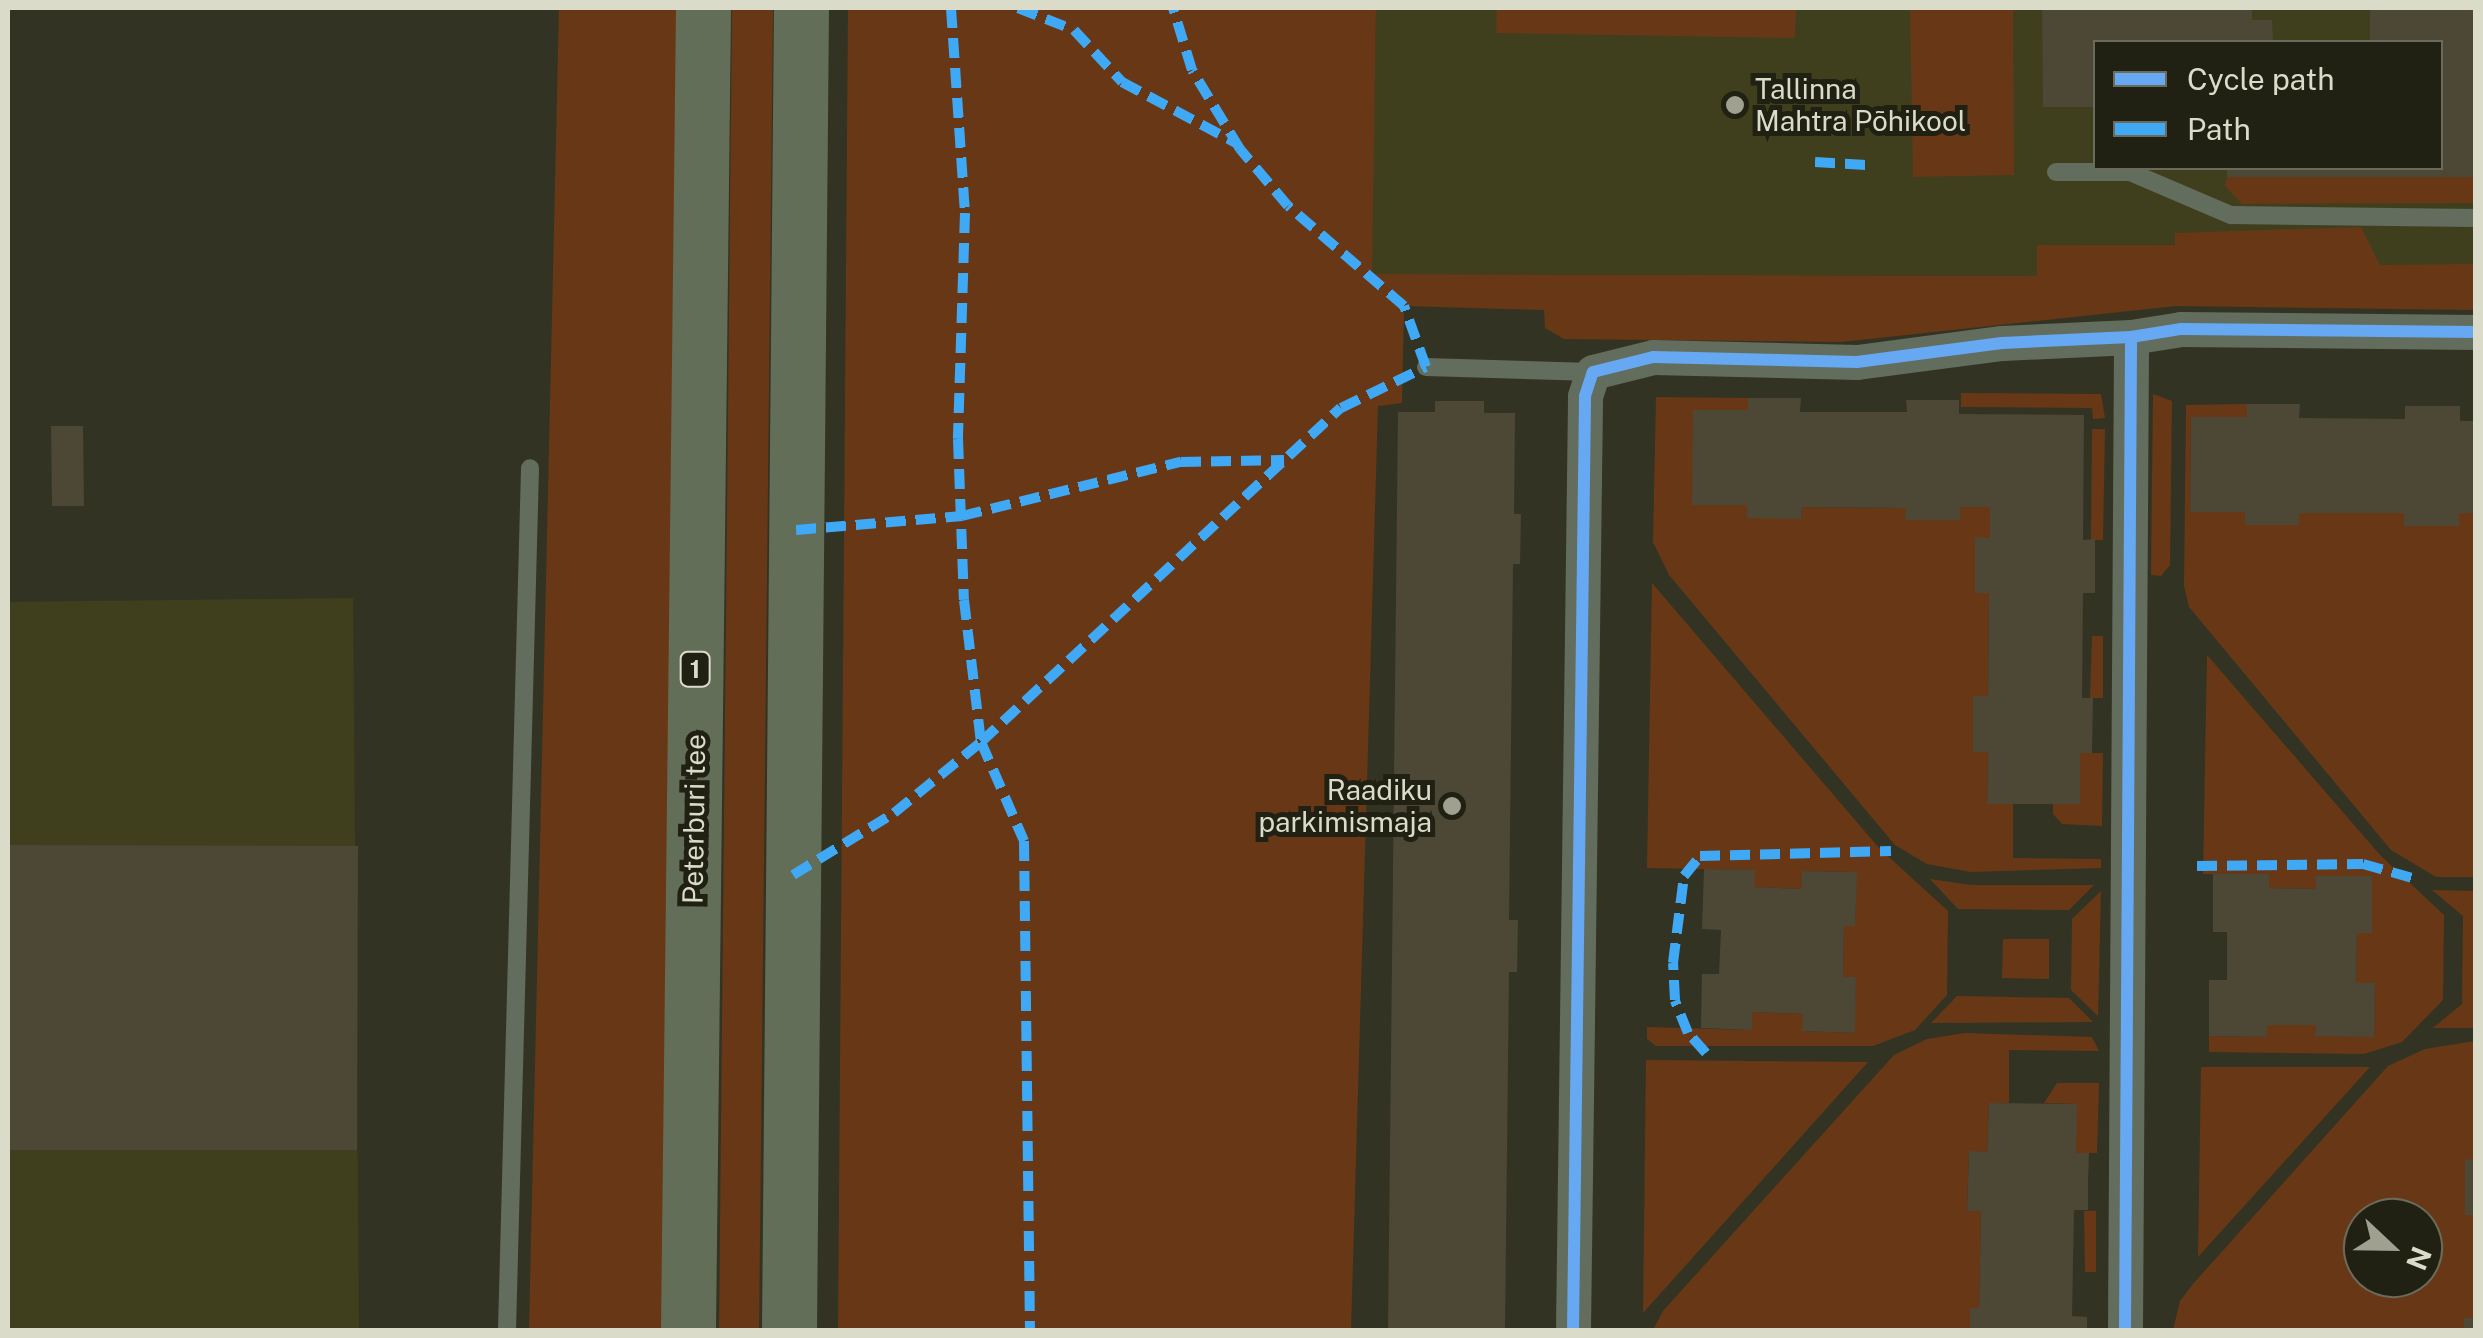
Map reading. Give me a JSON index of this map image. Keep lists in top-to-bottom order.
{
  "streets": {
    "highway": ["1", "Peterburi tee"]
  },
  "places": ["Tallinna Mahtra Põhikool", "Raadiku parkimismaja"],
  "legend": ["Cycle path", "Path"],
  "north": "right"
}
